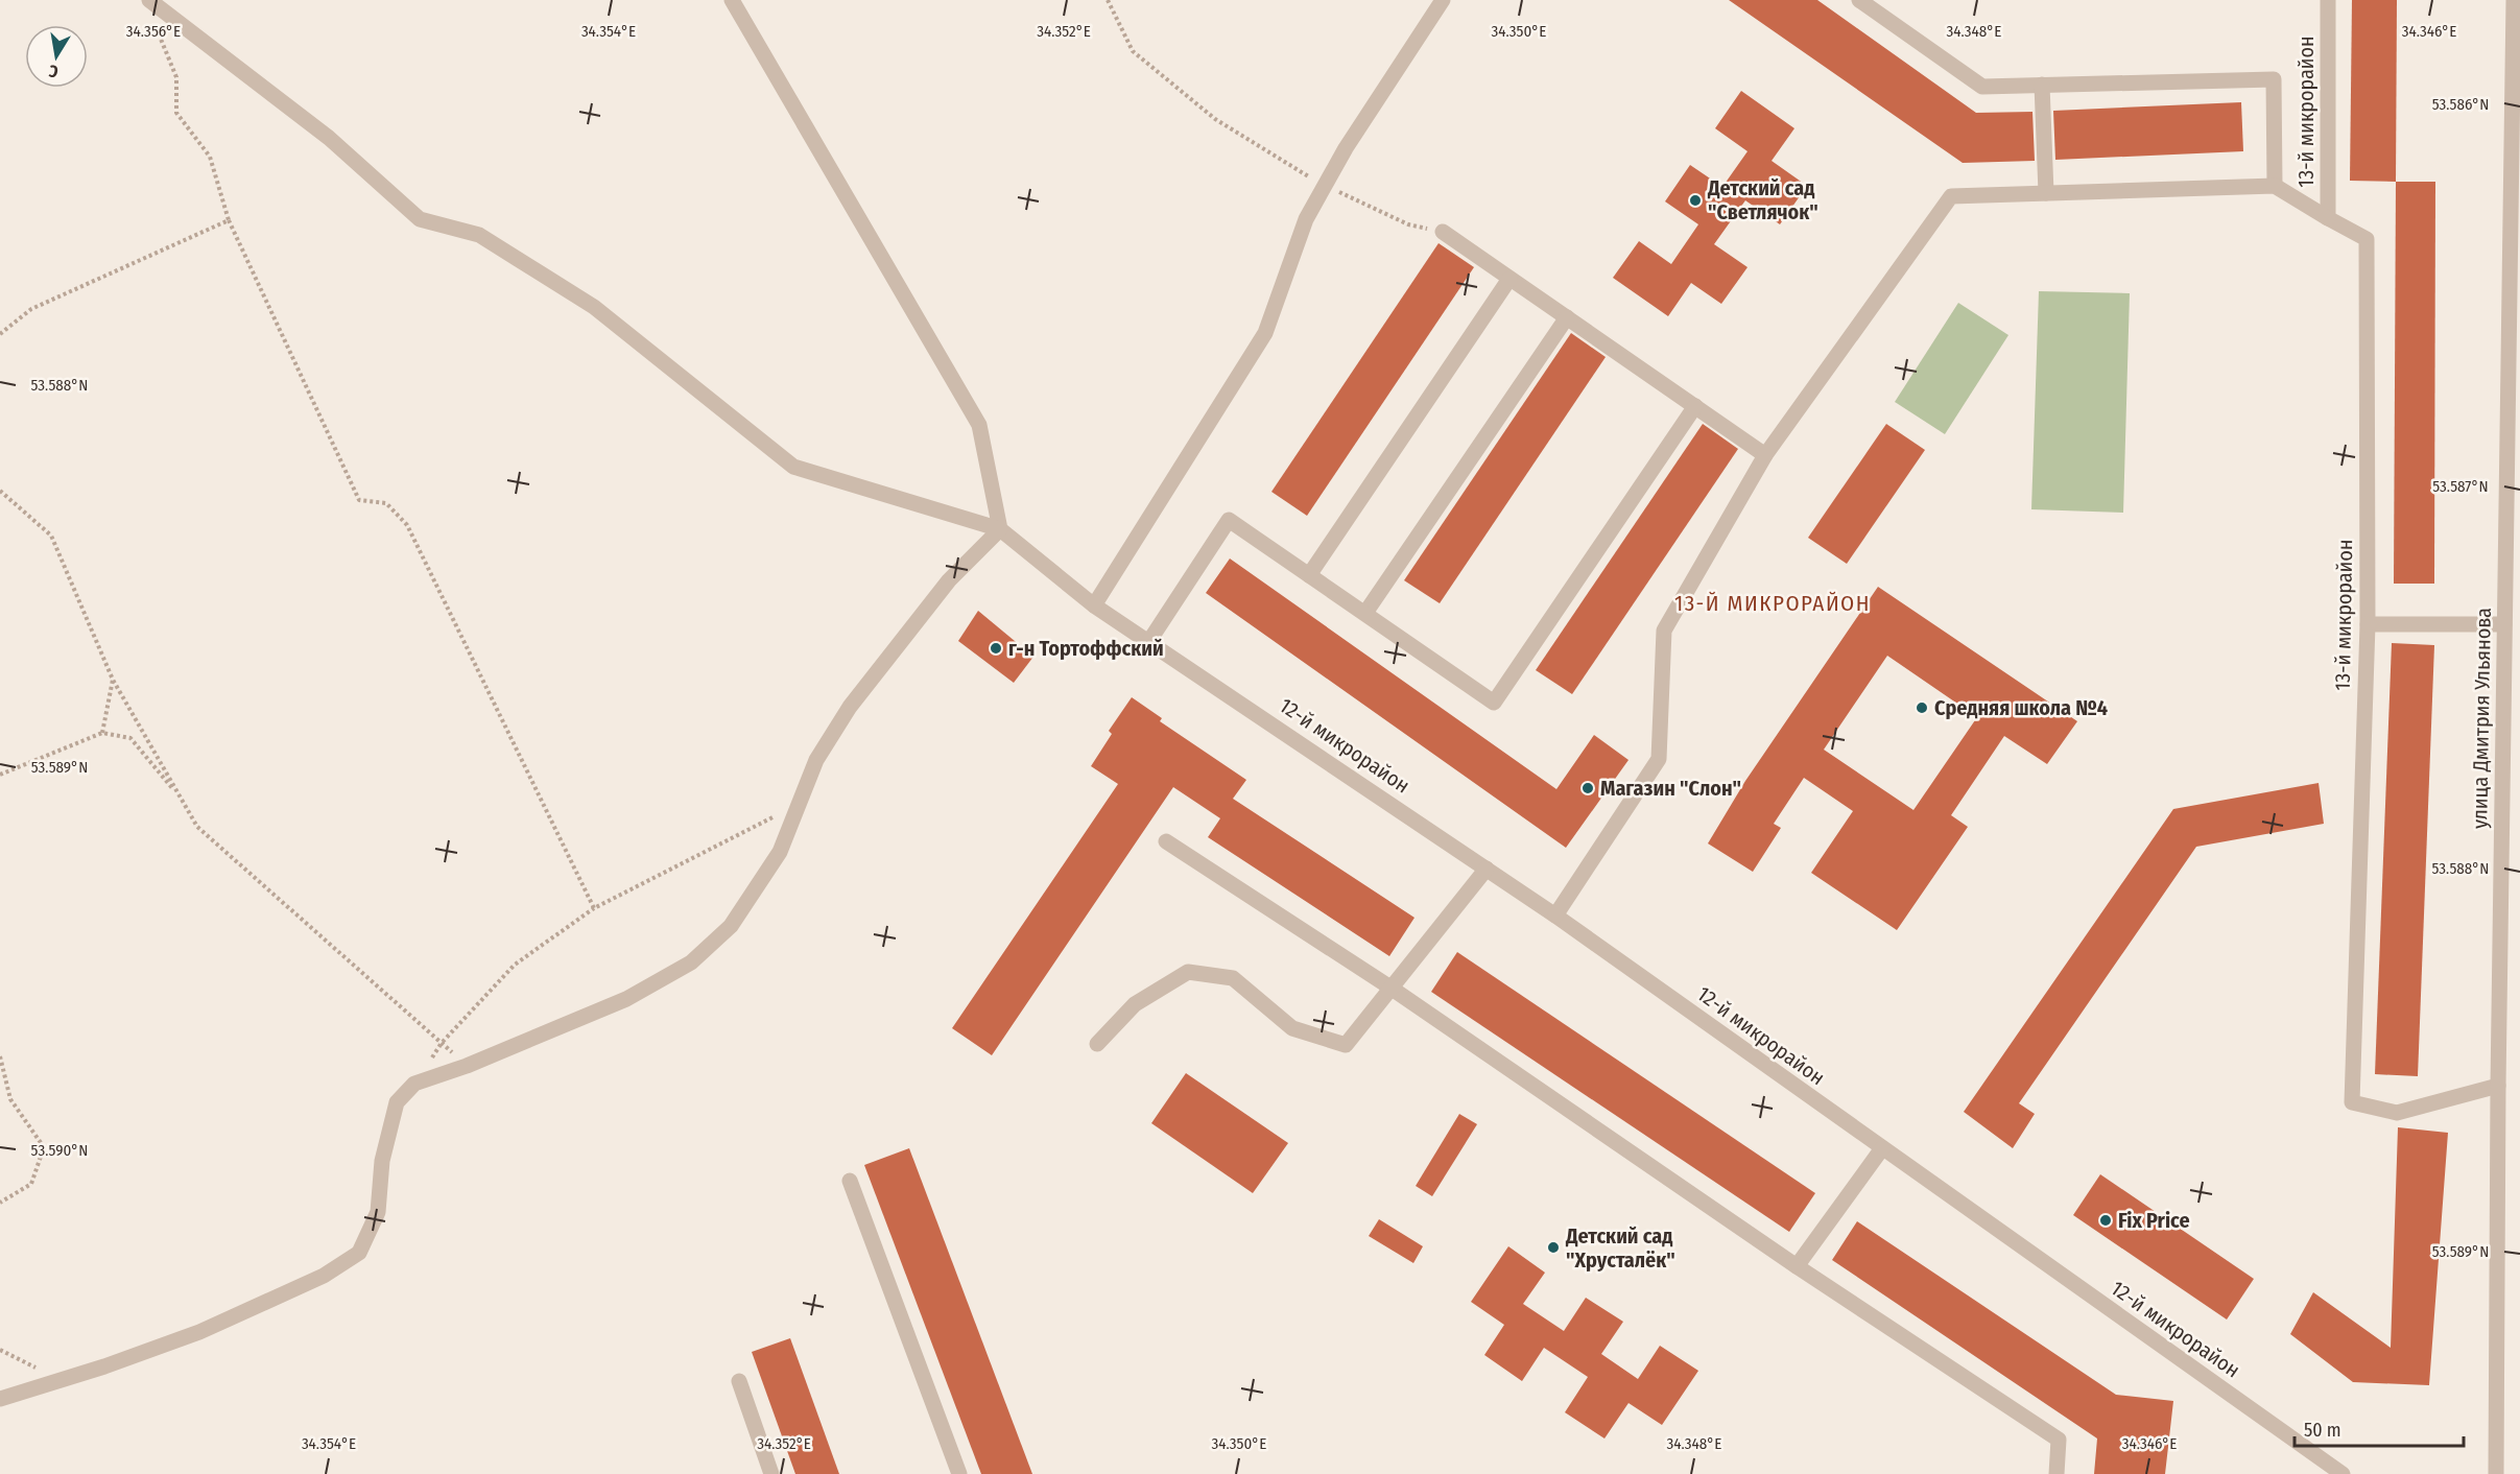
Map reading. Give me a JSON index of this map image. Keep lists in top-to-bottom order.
{
  "streets": {
    "street": ["13-й микрорайон", "улица Дмитрия Ульянова", "12-й микрорайон"]
  },
  "crossings": [
    ["13-й микрорайон", "улица Дмитрия Ульянова"]
  ],
  "districts": ["13-Й МИКРОРАЙОН"],
  "places": [
    "Детский сад \"Светлячок\"",
    "г-н Тортоффский",
    "Средняя школа №4",
    "Магазин \"Слон\"",
    "Fix Price",
    "Детский сад \"Хрусталёк\""
  ],
  "scale_bar": "50 m",
  "north": "bottom",
  "coordinates": [
    "34.354°E",
    "34.352°E",
    "34.350°E",
    "34.348°E",
    "34.346°E",
    "34.356°E",
    "53.586°N",
    "53.588°N",
    "53.587°N",
    "53.589°N",
    "53.590°N"
  ]
}
